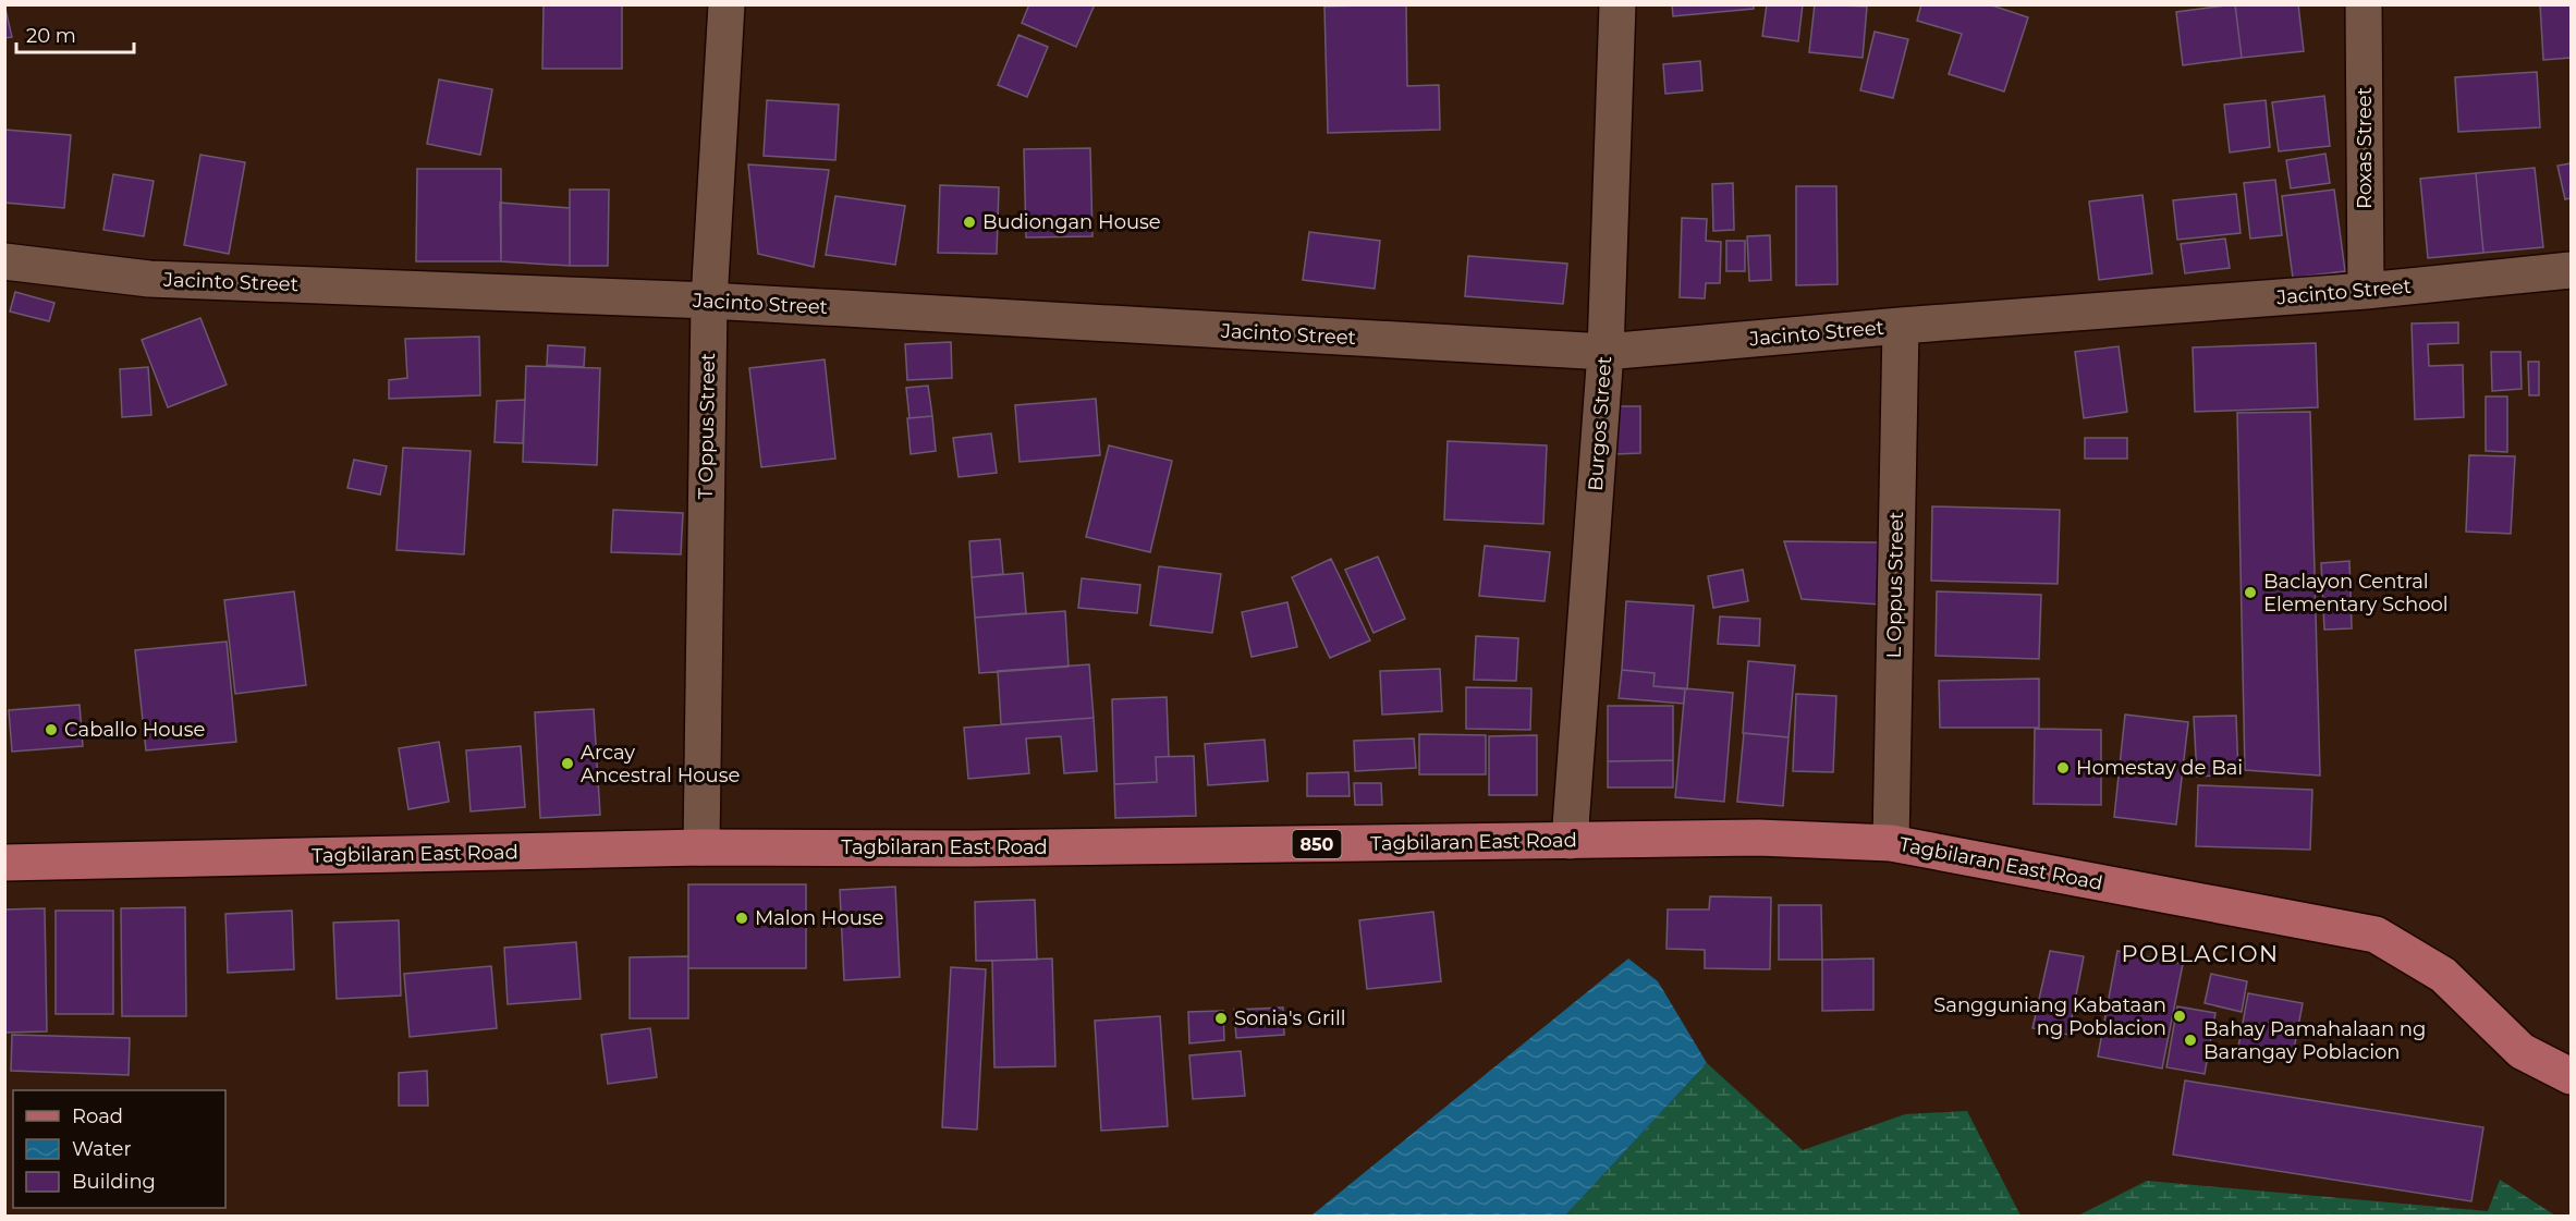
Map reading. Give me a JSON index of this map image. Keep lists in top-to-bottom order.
{
  "streets": {
    "main road": ["Tagbilaran East Road", "850"],
    "street": [
      "Roxas Street",
      "Jacinto Street",
      "Burgos Street",
      "T Oppus Street",
      "L Oppus Street"
    ]
  },
  "crossings": [
    ["Roxas Street", "Jacinto Street"],
    ["Jacinto Street", "Burgos Street"],
    ["Jacinto Street", "T Oppus Street"],
    ["Jacinto Street", "L Oppus Street"],
    ["Burgos Street", "Tagbilaran East Road"],
    ["T Oppus Street", "Tagbilaran East Road"],
    ["L Oppus Street", "Tagbilaran East Road"]
  ],
  "districts": ["POBLACION"],
  "places": [
    "Budiongan House",
    "Baclayon Central Elementary School",
    "Caballo House",
    "Arcay Ancestral House",
    "Homestay de Bai",
    "Malon House",
    "Sangguniang Kabataan ng Poblacion",
    "Sonia's Grill",
    "Bahay Pamahalaan ng Barangay Poblacion"
  ],
  "legend": ["Road", "Water", "Building"],
  "scale_bar": "20 m"
}
